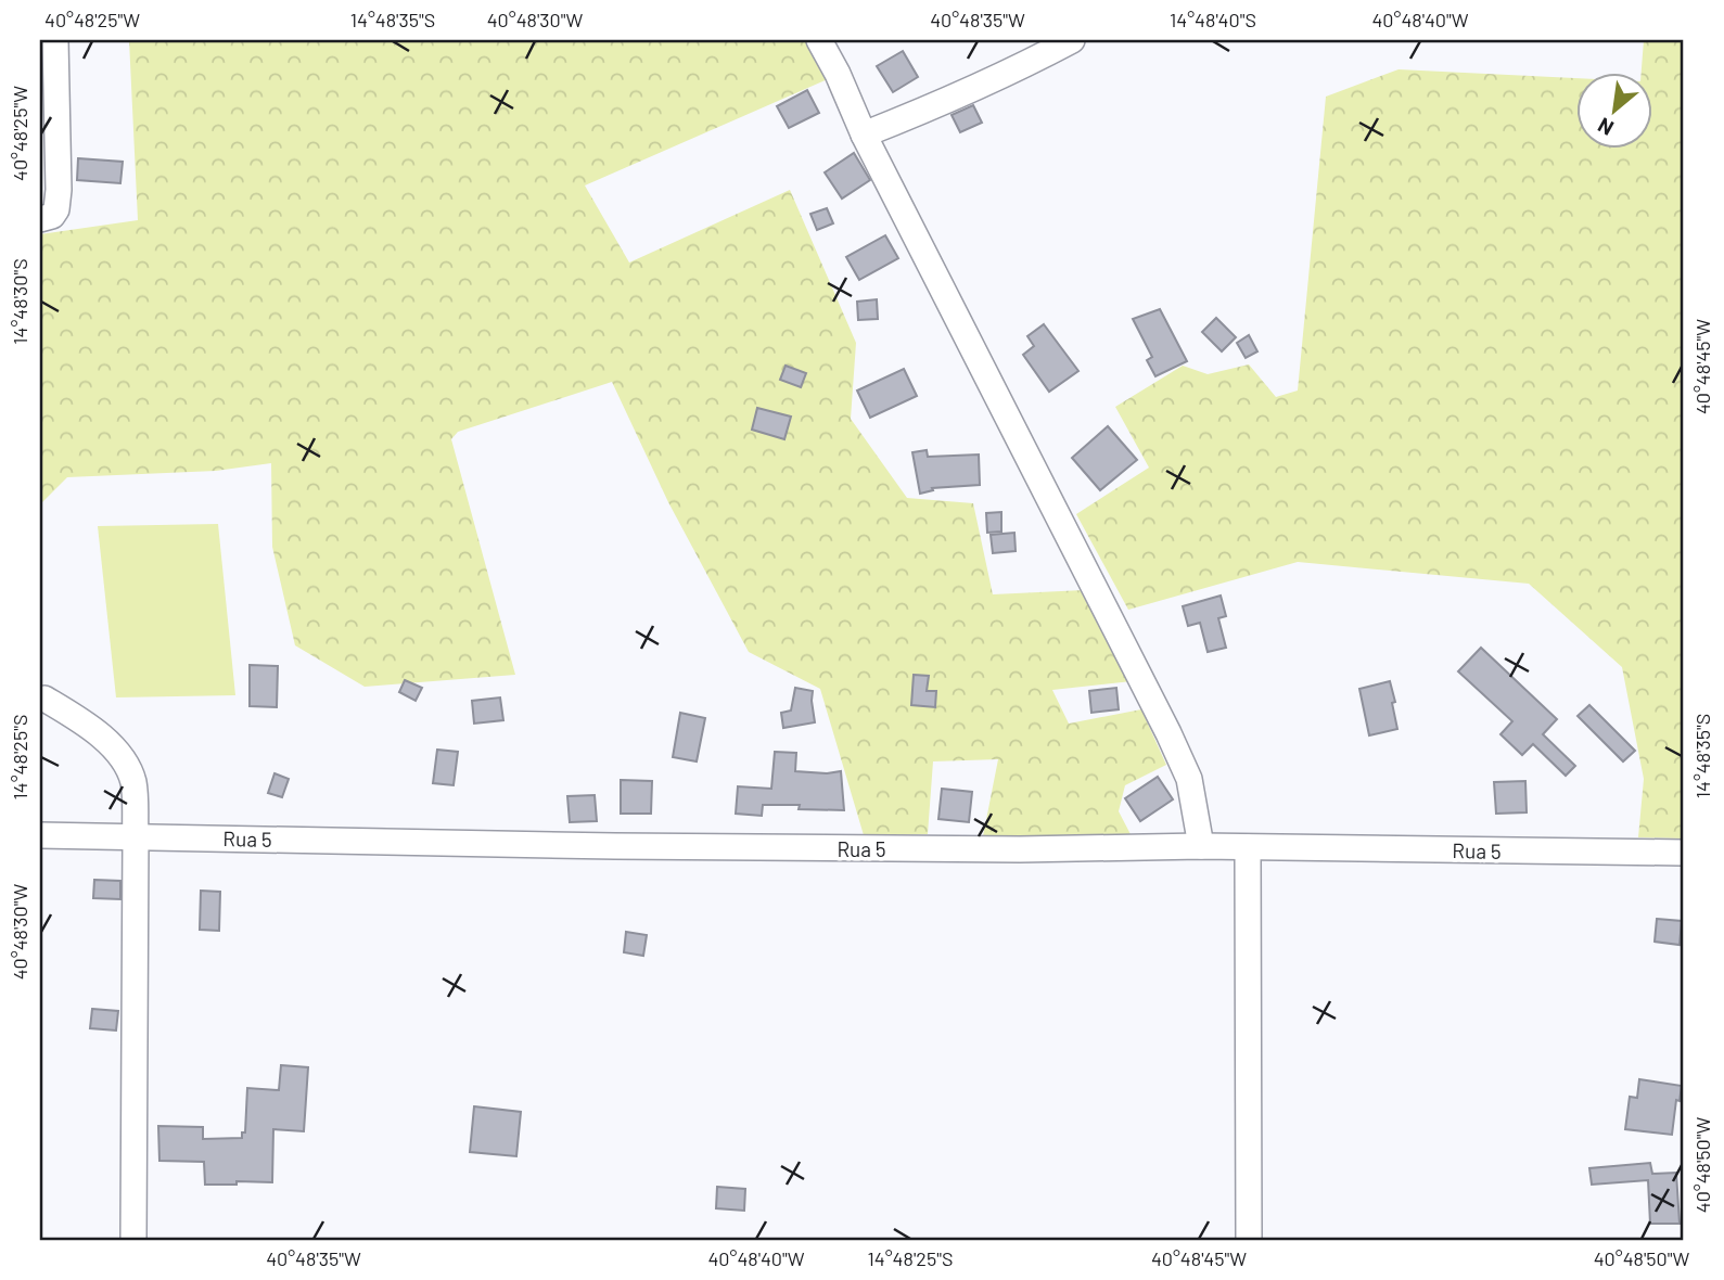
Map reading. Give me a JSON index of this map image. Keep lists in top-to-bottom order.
{
  "streets": {
    "street": ["Rua 5"]
  },
  "north": "bottom left",
  "coordinates": [
    "40°48'25\"W",
    "14°48'35\"S",
    "40°48'30\"W",
    "40°48'35\"W",
    "14°48'40\"S",
    "40°48'40\"W",
    "14°48'30\"S",
    "40°48'45\"W",
    "14°48'25\"S",
    "40°48'50\"W"
  ]
}
